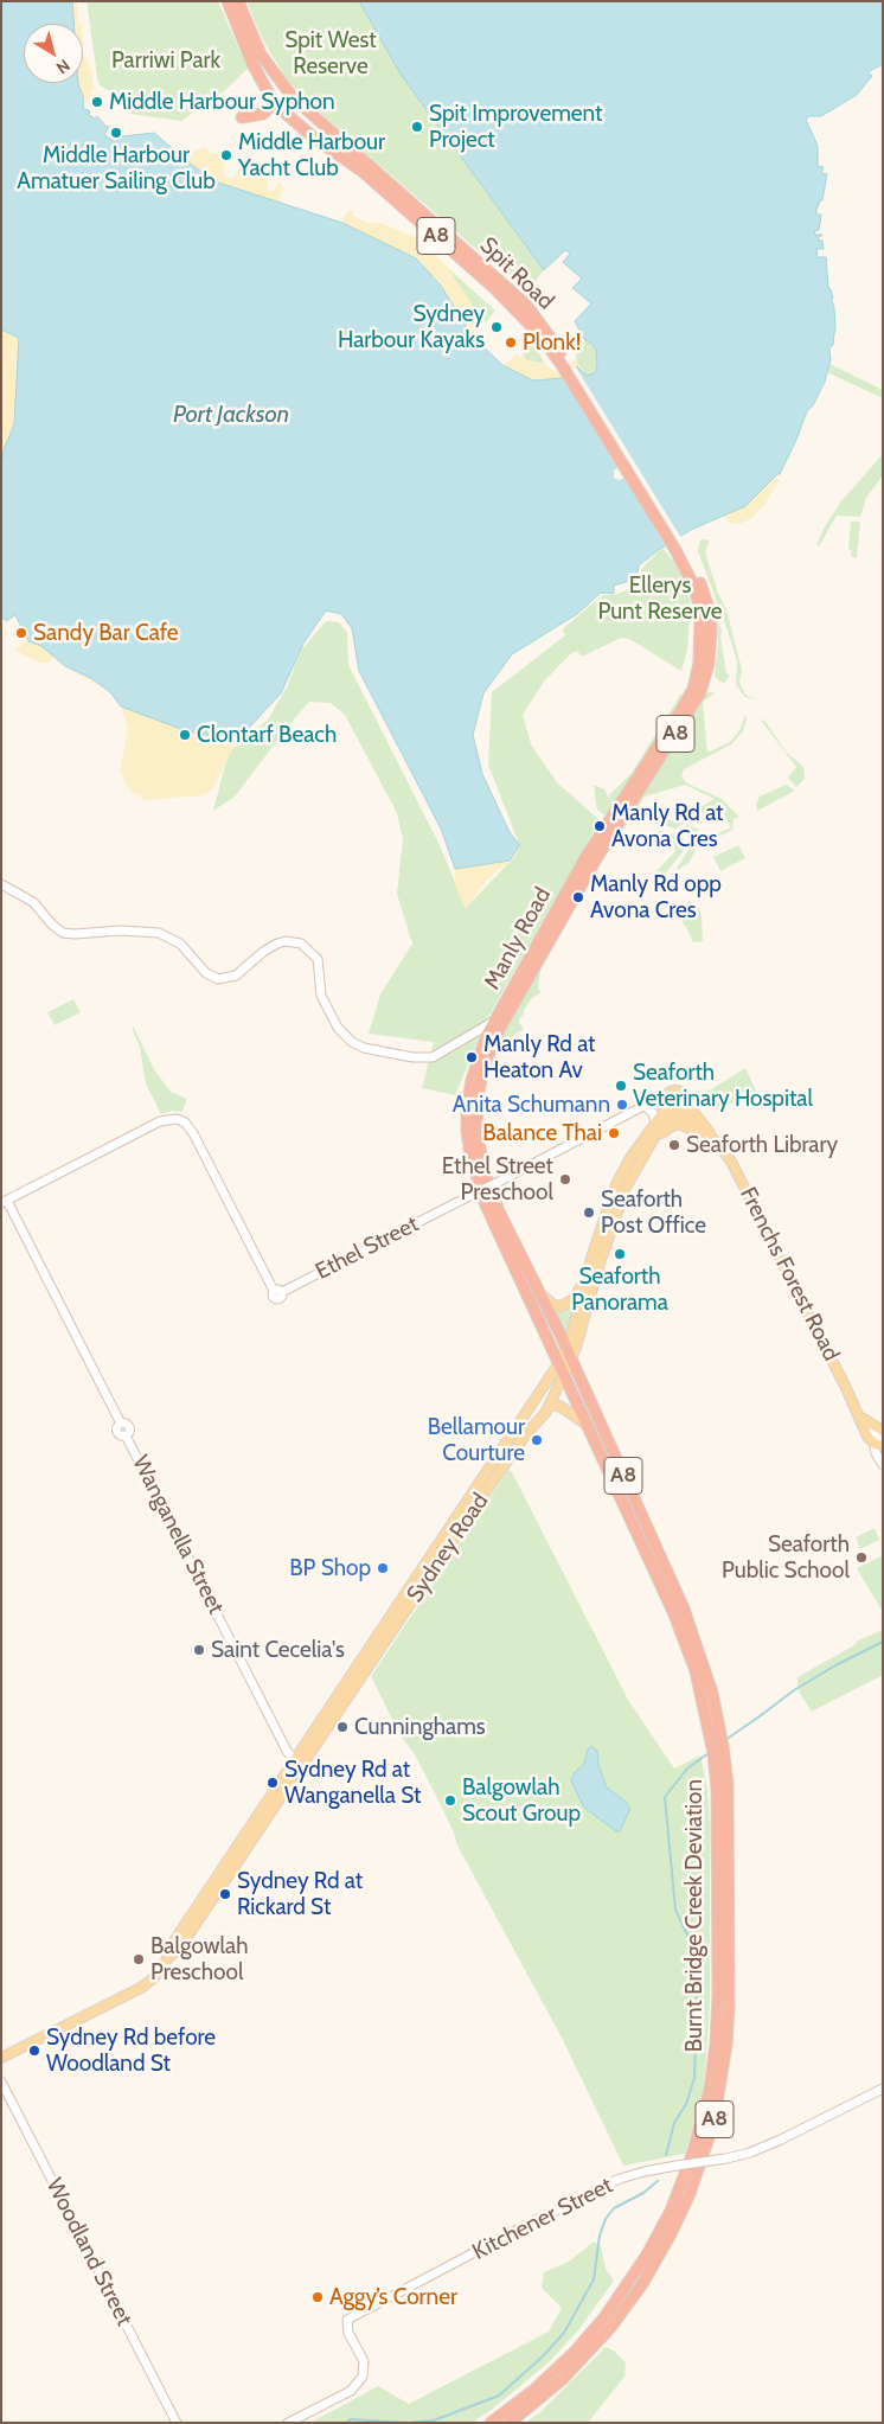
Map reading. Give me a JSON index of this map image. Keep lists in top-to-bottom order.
{
  "streets": {
    "highway": [
      "A8",
      "Spit Road",
      "Manly Road",
      "Burnt Bridge Creek Deviation"
    ],
    "main road": ["Frenchs Forest Road", "Sydney Road"],
    "street": [
      "Ethel Street",
      "Wanganella Street",
      "Kitchener Street",
      "Woodland Street"
    ]
  },
  "crossings": [
    ["Spit Road", "Manly Road"],
    ["Manly Road", "Sydney Road"],
    ["Manly Road", "Burnt Bridge Creek Deviation"],
    ["Ethel Street", "Frenchs Forest Road"],
    ["Ethel Street", "Wanganella Street"],
    ["Ethel Street", "Sydney Road"],
    ["Frenchs Forest Road", "Sydney Road"],
    ["Wanganella Street", "Sydney Road"],
    ["Sydney Road", "Burnt Bridge Creek Deviation"]
  ],
  "water": ["Port Jackson"],
  "parks": ["Spit West Reserve", "Parriwi Park", "Ellerys Punt Reserve"],
  "places": [
    "Middle Harbour Syphon",
    "Spit Improvement Project",
    "Middle Harbour Amatuer Sailing Club",
    "Middle Harbour Yacht Club",
    "Sydney Harbour Kayaks",
    "Plonk!",
    "Sandy Bar Cafe",
    "Clontarf Beach",
    "Manly Rd at Avona Cres",
    "Manly Rd opp Avona Cres",
    "Manly Rd at Heaton Av",
    "Seaforth Veterinary Hospital",
    "Anita Schumann",
    "Balance Thai",
    "Seaforth Library",
    "Ethel Street Preschool",
    "Seaforth Post Office",
    "Seaforth Panorama",
    "Bellamour Courture",
    "Seaforth Public School",
    "BP Shop",
    "Saint Cecelia's",
    "Cunninghams",
    "Sydney Rd at Wanganella St",
    "Balgowlah Scout Group",
    "Sydney Rd at Rickard St",
    "Balgowlah Preschool",
    "Sydney Rd before Woodland St",
    "Aggy’s Corner"
  ],
  "north": "bottom right"
}
